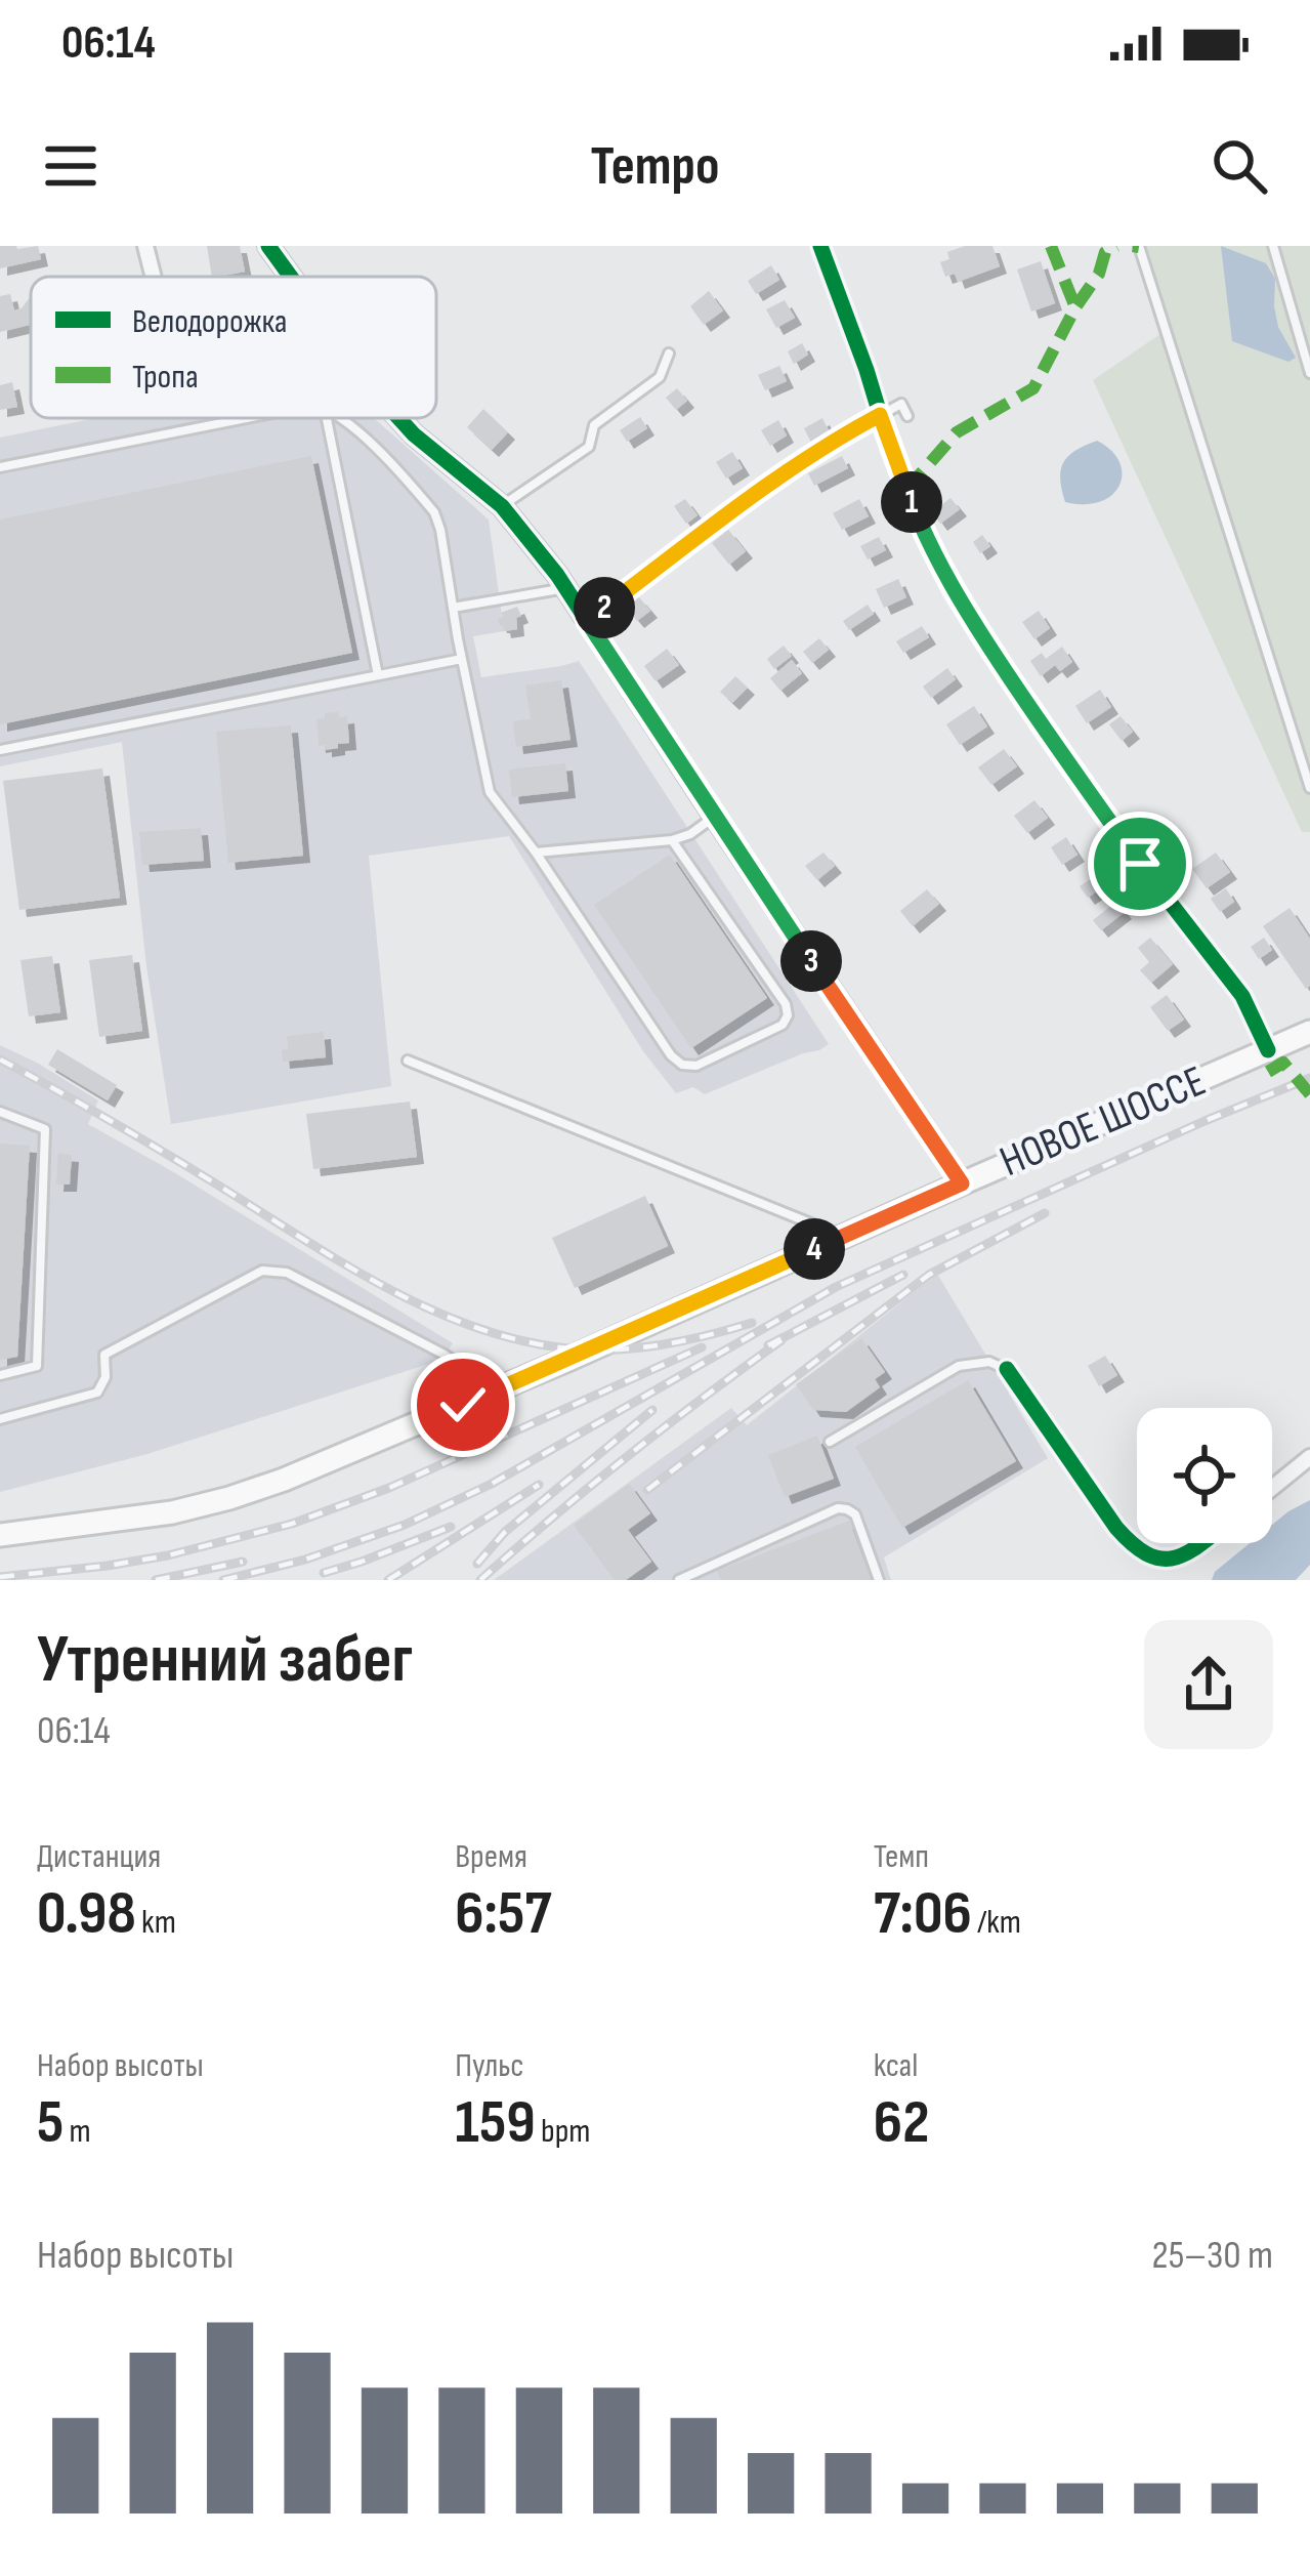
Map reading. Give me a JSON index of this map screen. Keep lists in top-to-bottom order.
{
  "streets": {
    "main road": ["НОВОЕ ШОССЕ"]
  },
  "legend": ["Велодорожка", "Тропа"],
  "page": {
    "status": "06:14",
    "header": "Tempo",
    "pins": [
      "1",
      "2",
      "3",
      "4"
    ],
    "heading": ["Утренний забег", "06:14"],
    "stats": [
      ["Дистанция", "0.98 km"],
      ["Время", "6:57"],
      ["Темп", "7:06 /km"],
      ["Набор высоты", "5 m"],
      ["Пульс", "159 bpm"],
      ["kcal", "62"]
    ],
    "chart": ["Набор высоты", "25–30 m"]
  }
}
